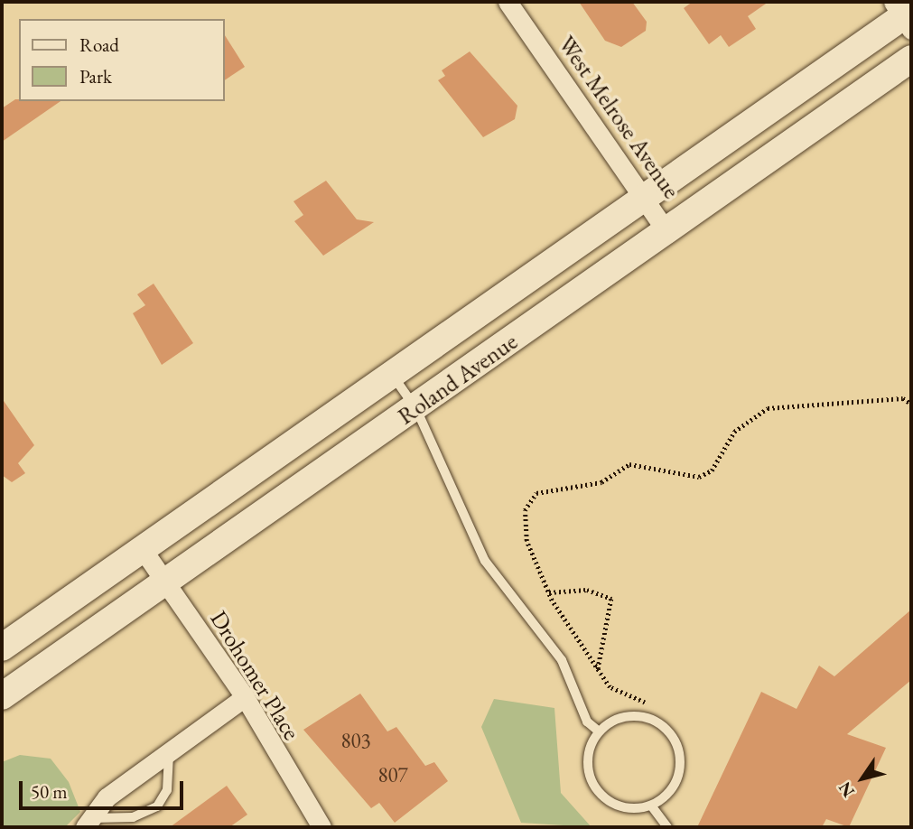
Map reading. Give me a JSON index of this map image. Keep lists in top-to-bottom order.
{
  "streets": {
    "street": ["West Melrose Avenue", "Roland Avenue", "Drohomer Place"]
  },
  "crossings": [
    ["West Melrose Avenue", "Roland Avenue"],
    ["Roland Avenue", "Drohomer Place"]
  ],
  "house_numbers": ["803", "807"],
  "legend": ["Road", "Park"],
  "scale_bar": "50 m",
  "north": "bottom left"
}
